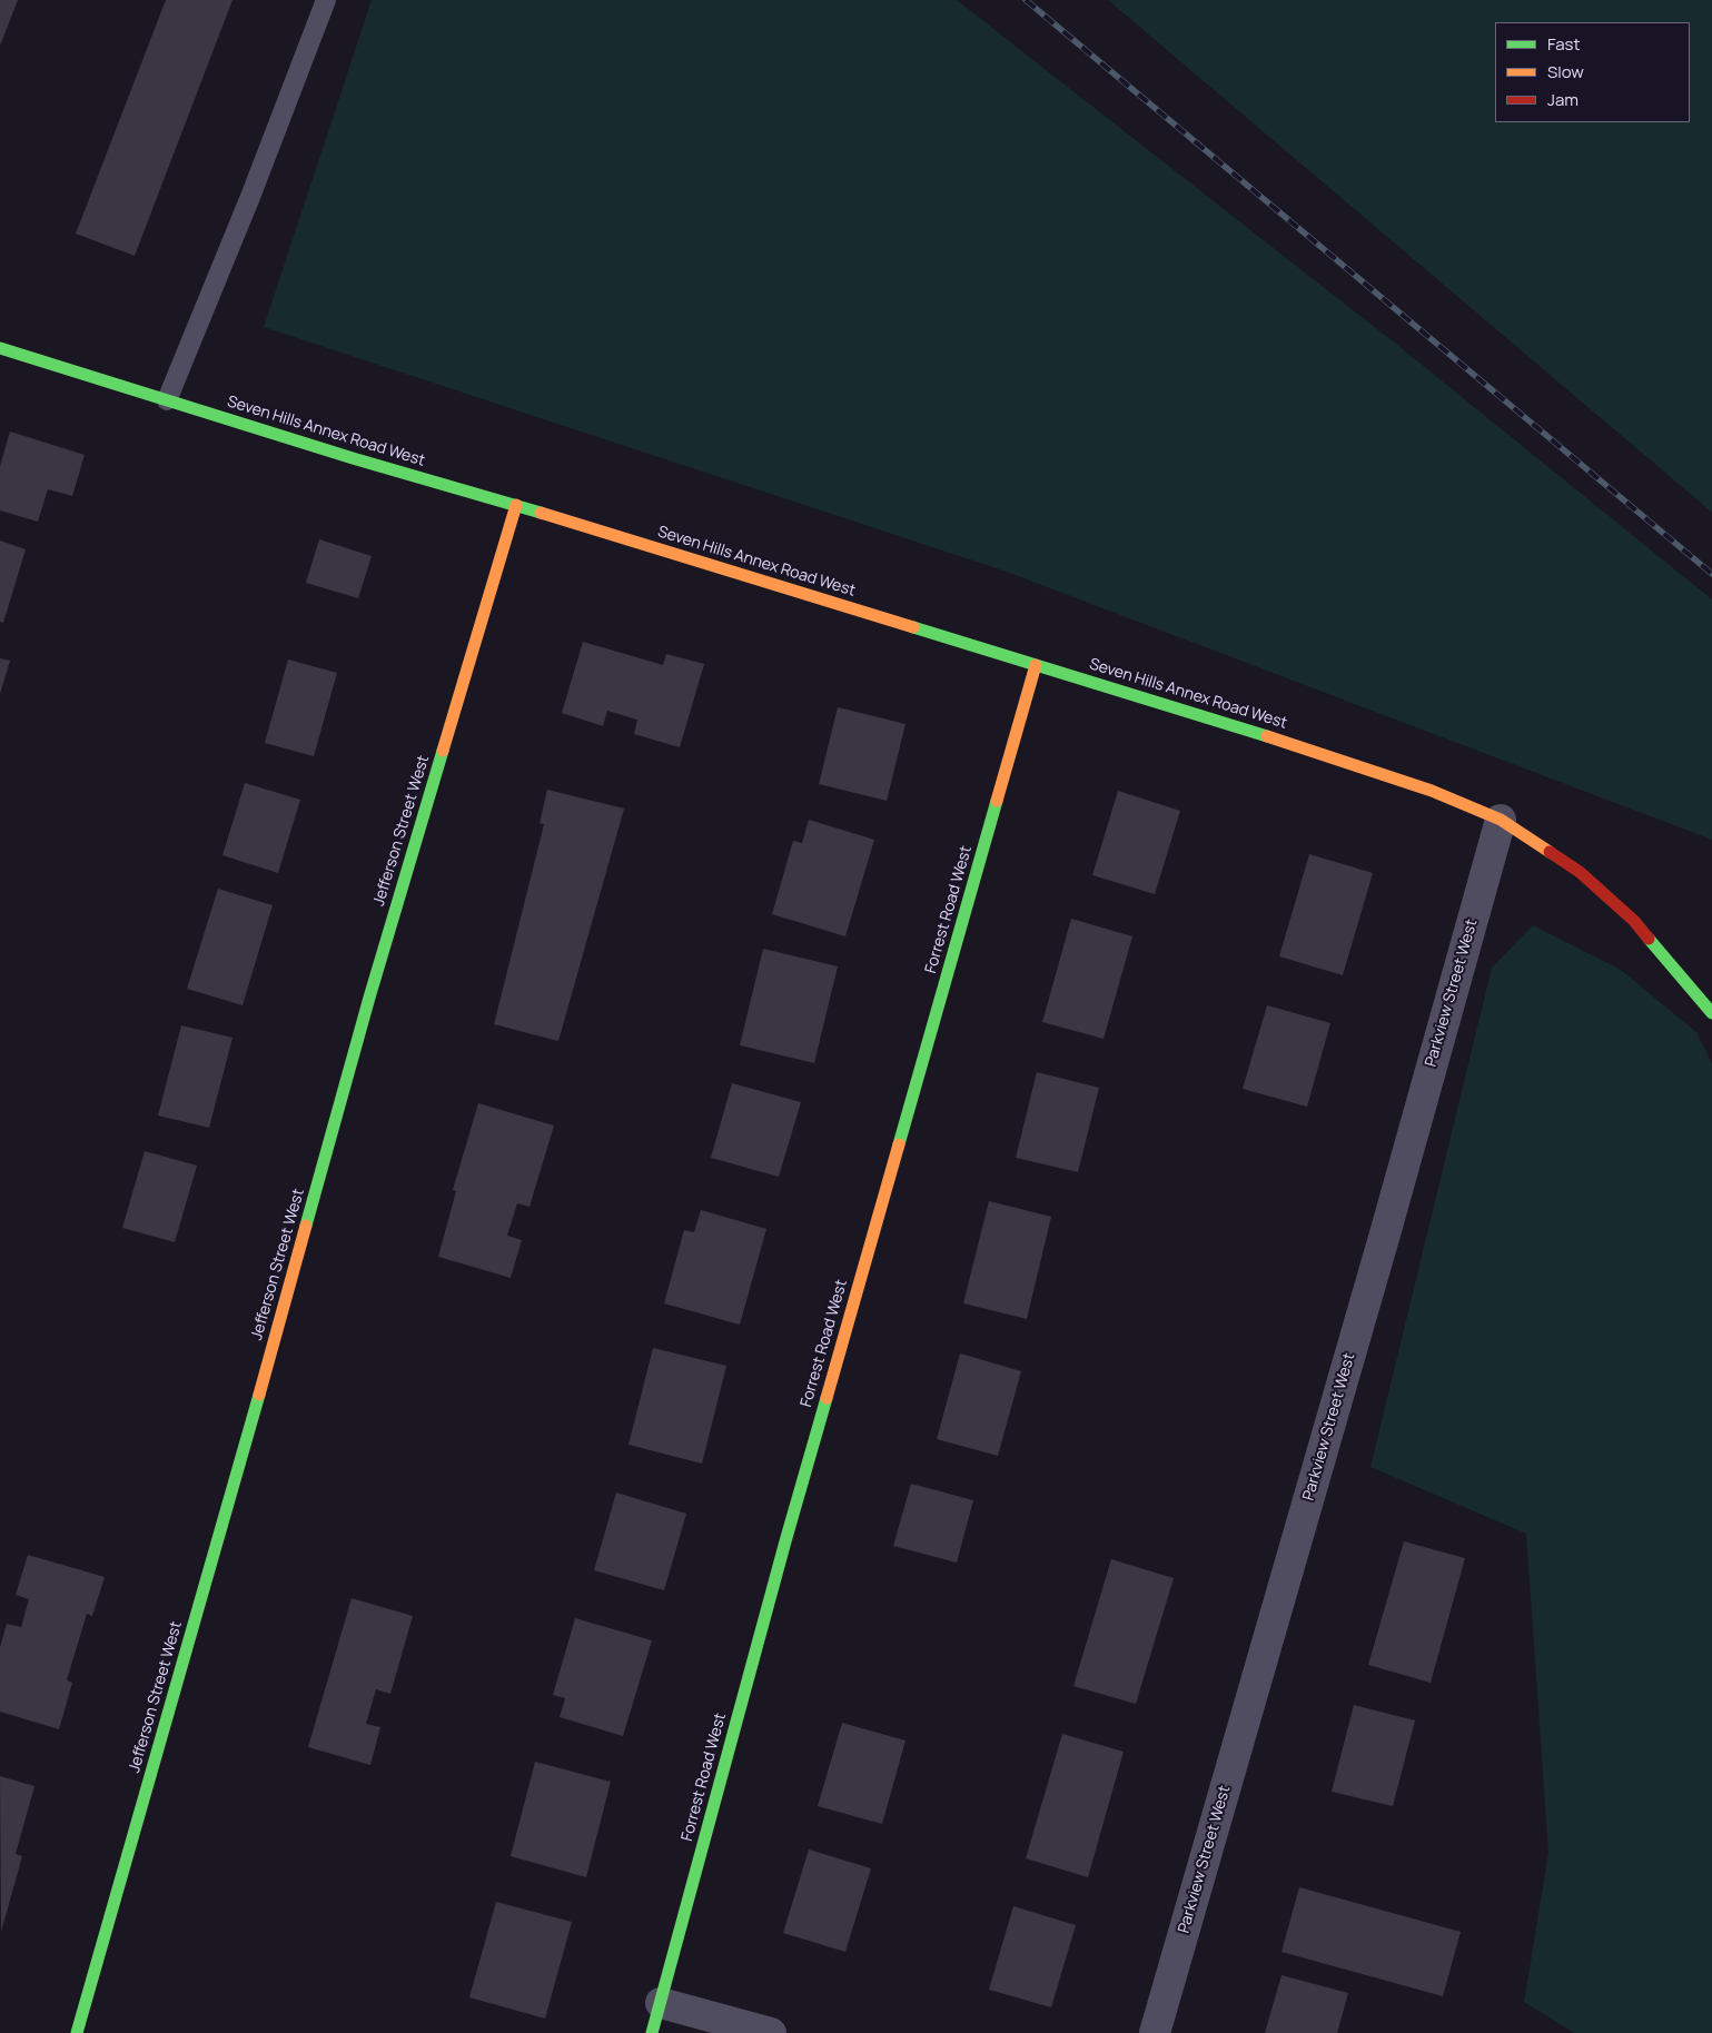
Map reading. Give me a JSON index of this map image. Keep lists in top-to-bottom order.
{
  "streets": {
    "street": [
      "Seven Hills Annex Road West",
      "Jefferson Street West",
      "Forrest Road West",
      "Parkview Street West"
    ]
  },
  "crossings": [
    ["Seven Hills Annex Road West", "Jefferson Street West"],
    ["Seven Hills Annex Road West", "Forrest Road West"],
    ["Seven Hills Annex Road West", "Parkview Street West"]
  ],
  "legend": ["Fast", "Slow", "Jam"]
}
